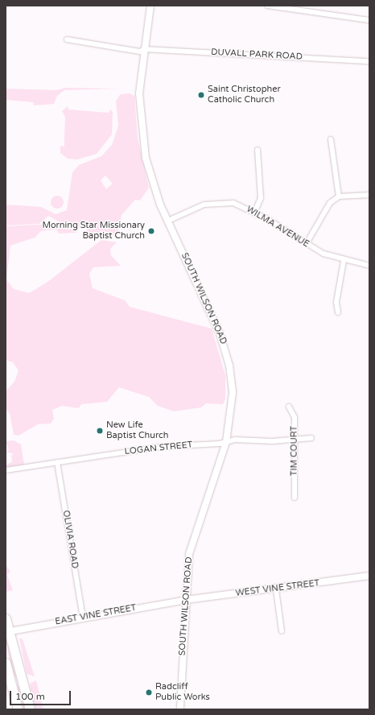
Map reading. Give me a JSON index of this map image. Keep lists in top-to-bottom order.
{
  "streets": {
    "main road": ["SOUTH WILSON ROAD", "WEST VINE STREET", "EAST VINE STREET"],
    "street": [
      "DUVALL PARK ROAD",
      "WILMA AVENUE",
      "LOGAN STREET",
      "TIM COURT",
      "OLIVIA ROAD"
    ]
  },
  "crossings": [
    ["DUVALL PARK ROAD", "SOUTH WILSON ROAD"],
    ["WILMA AVENUE", "SOUTH WILSON ROAD"],
    ["SOUTH WILSON ROAD", "LOGAN STREET"],
    ["SOUTH WILSON ROAD", "WEST VINE STREET"],
    ["SOUTH WILSON ROAD", "EAST VINE STREET"],
    ["LOGAN STREET", "TIM COURT"],
    ["LOGAN STREET", "OLIVIA ROAD"],
    ["OLIVIA ROAD", "EAST VINE STREET"],
    ["WEST VINE STREET", "EAST VINE STREET"]
  ],
  "places": [
    "Saint Christopher Catholic Church",
    "Morning Star Missionary Baptist Church",
    "New Life Baptist Church",
    "Radcliff Public Works"
  ],
  "scale_bar": "100 m"
}
